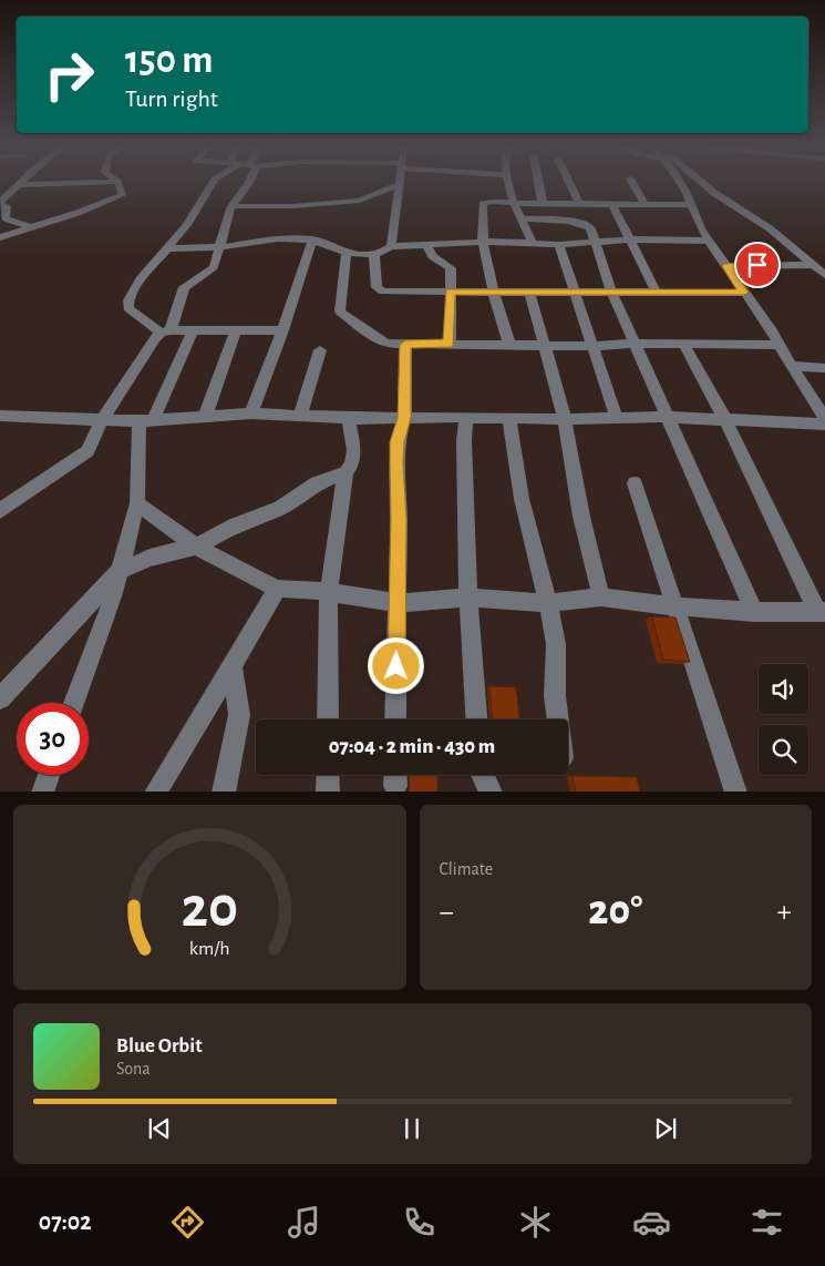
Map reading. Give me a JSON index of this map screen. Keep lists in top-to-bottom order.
{
  "page": {
    "turn": ["150 m", "Turn right"],
    "limit": "30",
    "trip": "07:04 · 2 min · 430 m",
    "tile": "Climate",
    "heat": ["−", "20°", "+"],
    "song": ["Blue Orbit", "Sona"],
    "tabs": "07:02",
    "gauge": ["20", "km/h"]
  }
}
